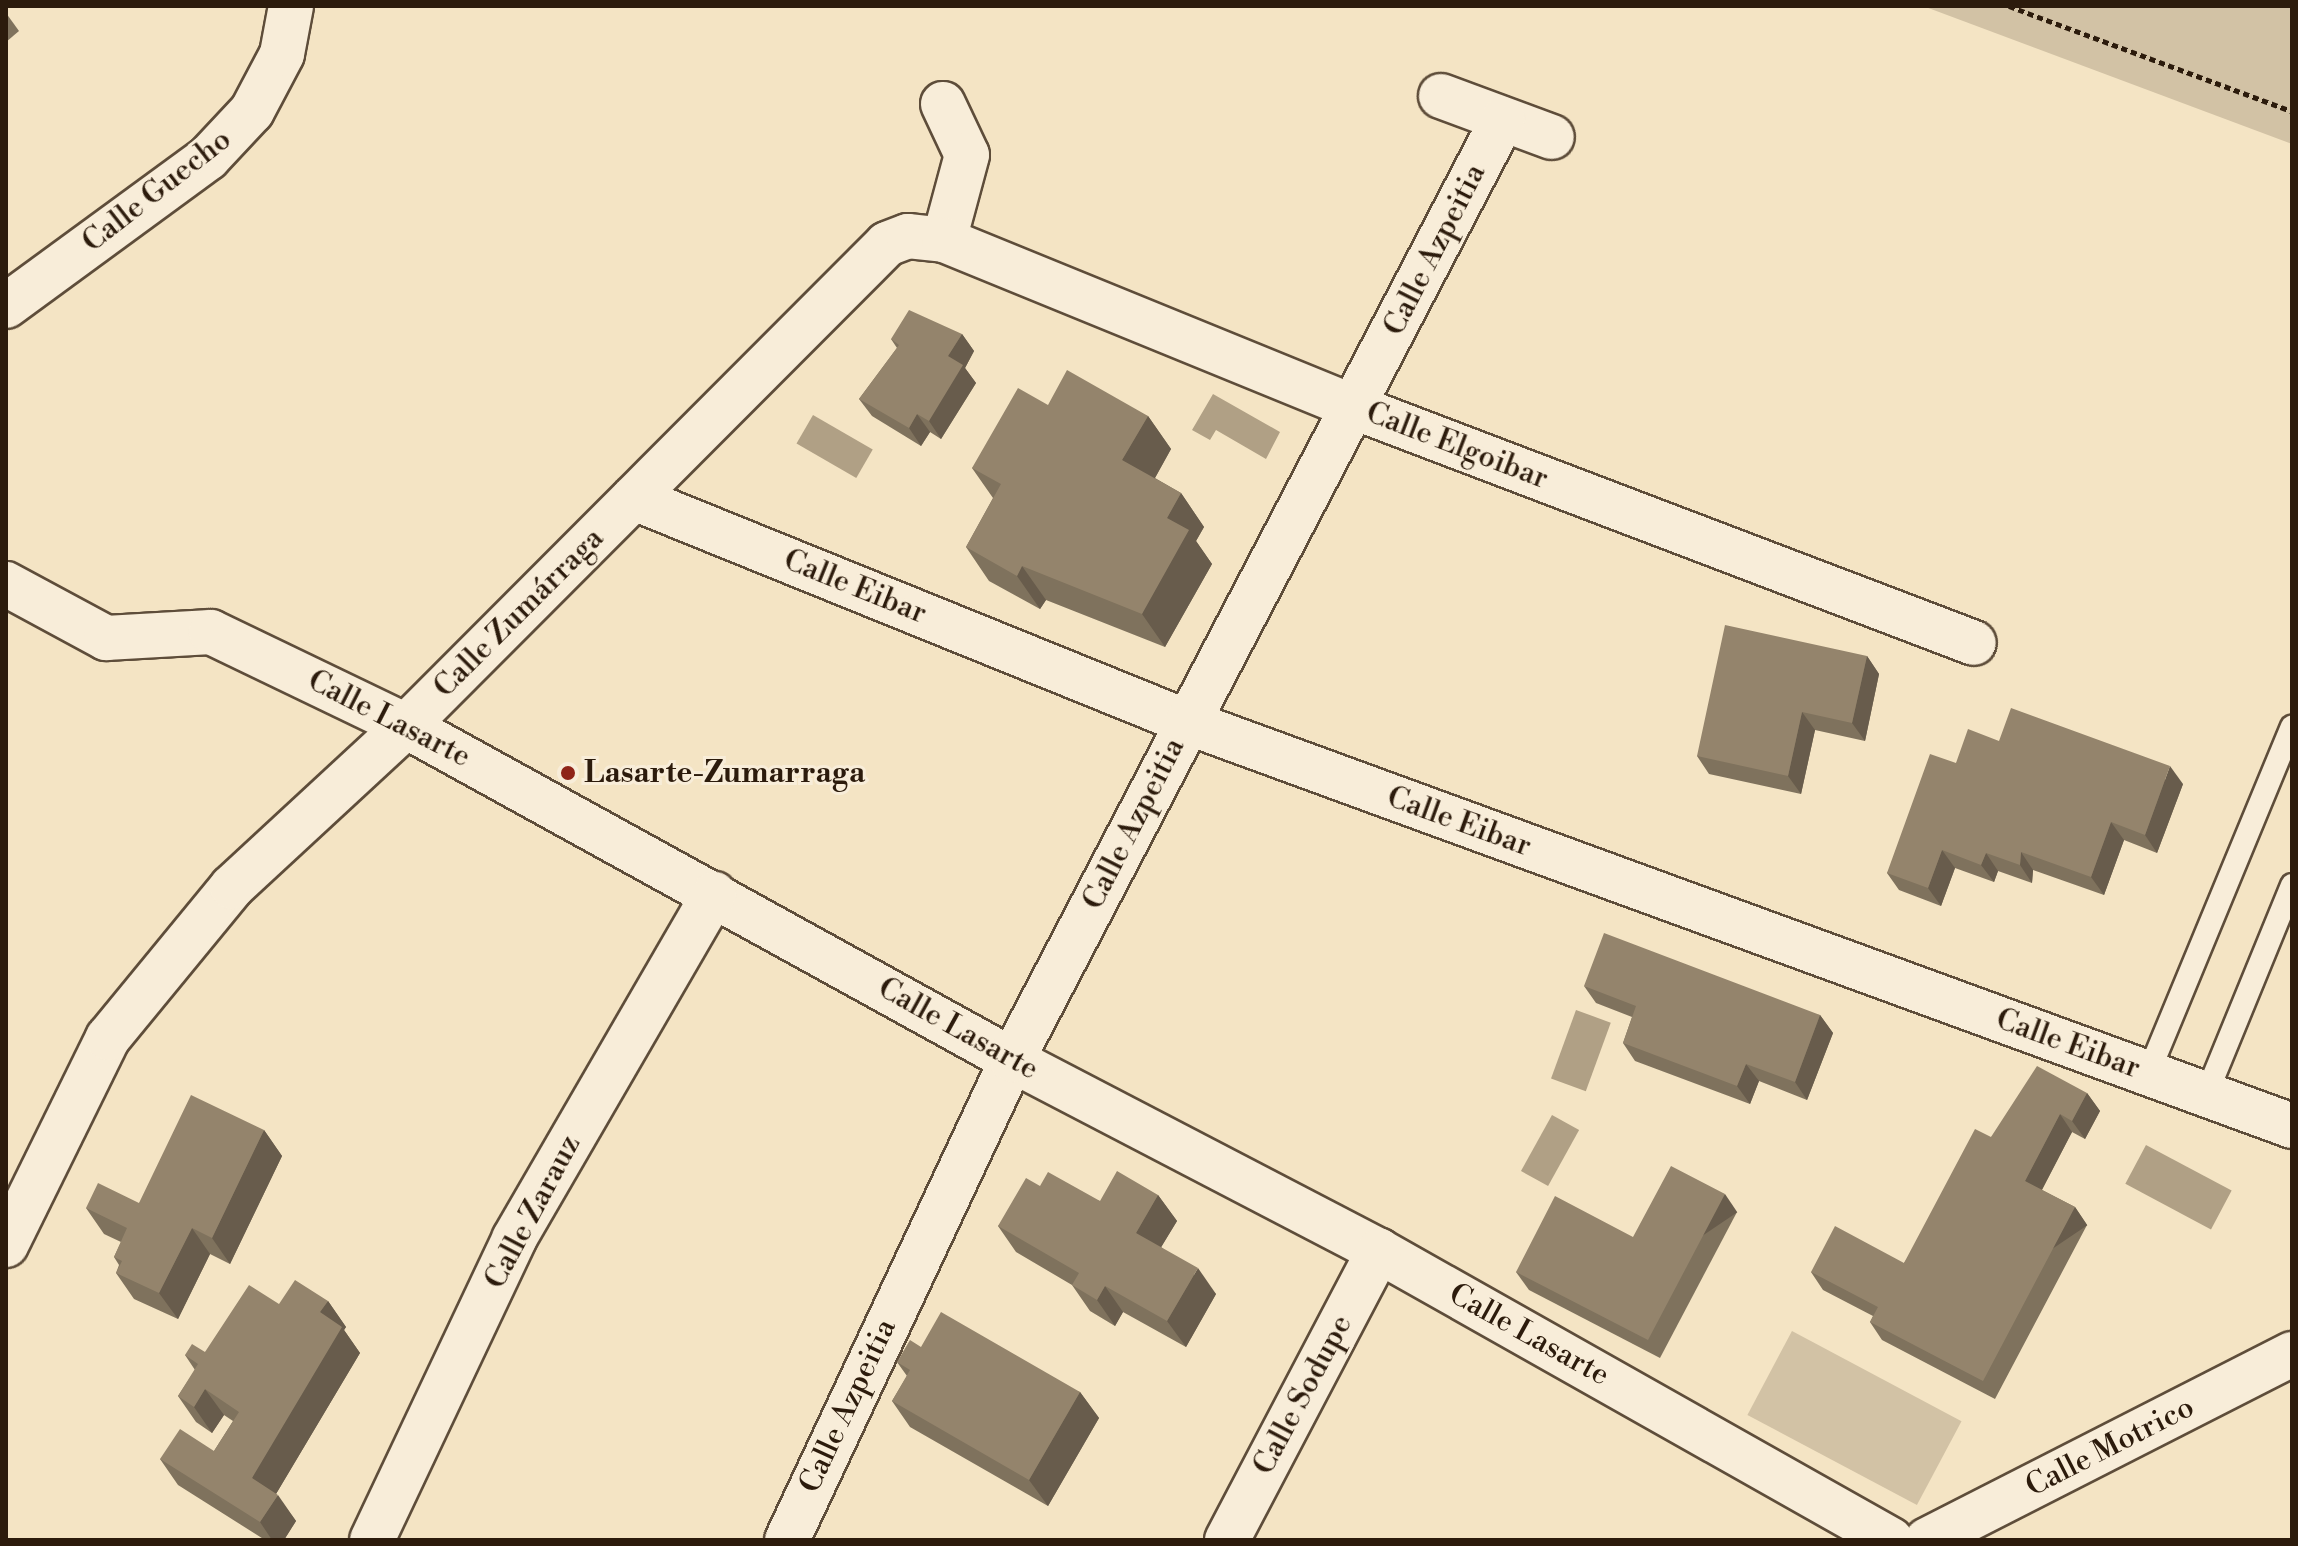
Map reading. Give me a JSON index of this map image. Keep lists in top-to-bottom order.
{
  "streets": {
    "street": [
      "Calle Guecho",
      "Calle Azpeitia",
      "Calle Elgoibar",
      "Calle Eibar",
      "Calle Zumárraga",
      "Calle Lasarte",
      "Calle Zarauz",
      "Calle Sodupe",
      "Calle Motrico"
    ]
  },
  "crossings": [
    ["Calle Azpeitia", "Calle Elgoibar"],
    ["Calle Azpeitia", "Calle Eibar"],
    ["Calle Azpeitia", "Calle Lasarte"],
    ["Calle Elgoibar", "Calle Zumárraga"],
    ["Calle Eibar", "Calle Zumárraga"],
    ["Calle Zumárraga", "Calle Lasarte"],
    ["Calle Lasarte", "Calle Zarauz"],
    ["Calle Lasarte", "Calle Sodupe"]
  ],
  "places": ["Lasarte-Zumarraga"]
}
